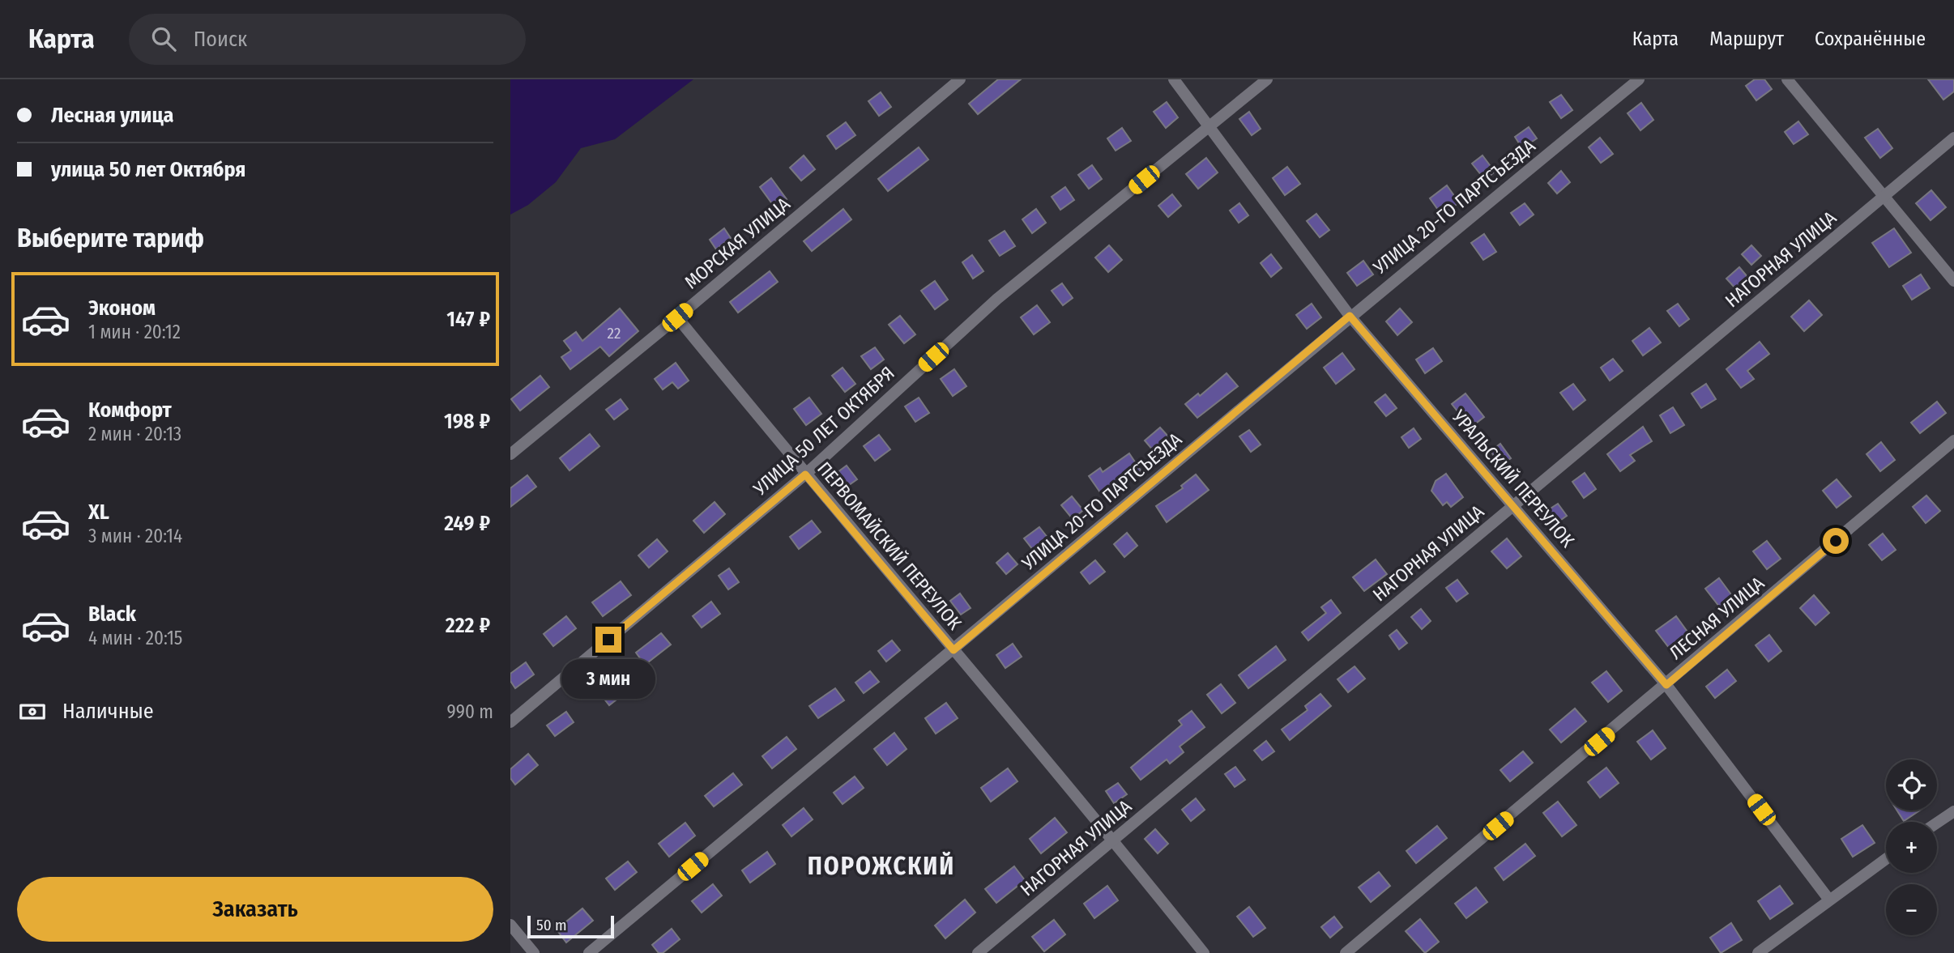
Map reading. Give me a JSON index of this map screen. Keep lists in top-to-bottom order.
{
  "streets": {
    "street": [
      "УЛИЦА 20-ГО ПАРТСЪЕЗДА",
      "МОРСКАЯ УЛИЦА",
      "НАГОРНАЯ УЛИЦА",
      "УЛИЦА 50 ЛЕТ ОКТЯБРЯ",
      "УРАЛЬСКИЙ ПЕРЕУЛОК",
      "ПЕРВОМАЙСКИЙ ПЕРЕУЛОК",
      "ЛЕСНАЯ УЛИЦА"
    ]
  },
  "crossings": [
    ["УЛИЦА 20-ГО ПАРТСЪЕЗДА", "УРАЛЬСКИЙ ПЕРЕУЛОК"],
    ["УЛИЦА 20-ГО ПАРТСЪЕЗДА", "ПЕРВОМАЙСКИЙ ПЕРЕУЛОК"],
    ["МОРСКАЯ УЛИЦА", "ПЕРВОМАЙСКИЙ ПЕРЕУЛОК"],
    ["НАГОРНАЯ УЛИЦА", "УРАЛЬСКИЙ ПЕРЕУЛОК"],
    ["НАГОРНАЯ УЛИЦА", "ПЕРВОМАЙСКИЙ ПЕРЕУЛОК"],
    ["УЛИЦА 50 ЛЕТ ОКТЯБРЯ", "УРАЛЬСКИЙ ПЕРЕУЛОК"],
    ["УЛИЦА 50 ЛЕТ ОКТЯБРЯ", "ПЕРВОМАЙСКИЙ ПЕРЕУЛОК"],
    ["УРАЛЬСКИЙ ПЕРЕУЛОК", "ЛЕСНАЯ УЛИЦА"]
  ],
  "districts": ["ПОРОЖСКИЙ"],
  "house_numbers": ["22"],
  "scale_bar": "50 m",
  "page": {
    "header": "Карта",
    "search": "Поиск",
    "nav": ["Карта", "Маршрут", "Сохранённые"],
    "banner": ["Лесная улица", "улица 50 лет Октября"],
    "heading": "Выберите тариф",
    "list": [
      {
        "name": "Эконом",
        "note": "1 мин · 20:12",
        "value": "147 ₽"
      },
      {
        "name": "Комфорт",
        "note": "2 мин · 20:13",
        "value": "198 ₽"
      },
      {
        "name": "XL",
        "note": "3 мин · 20:14",
        "value": "249 ₽"
      },
      {
        "name": "Black",
        "note": "4 мин · 20:15",
        "value": "222 ₽"
      }
    ],
    "bubble": "3 мин",
    "pay": ["Наличные", "990 m"],
    "map_buttons": ["+", "−"],
    "buttons": "Заказать",
    "scale": "50 m"
  }
}
